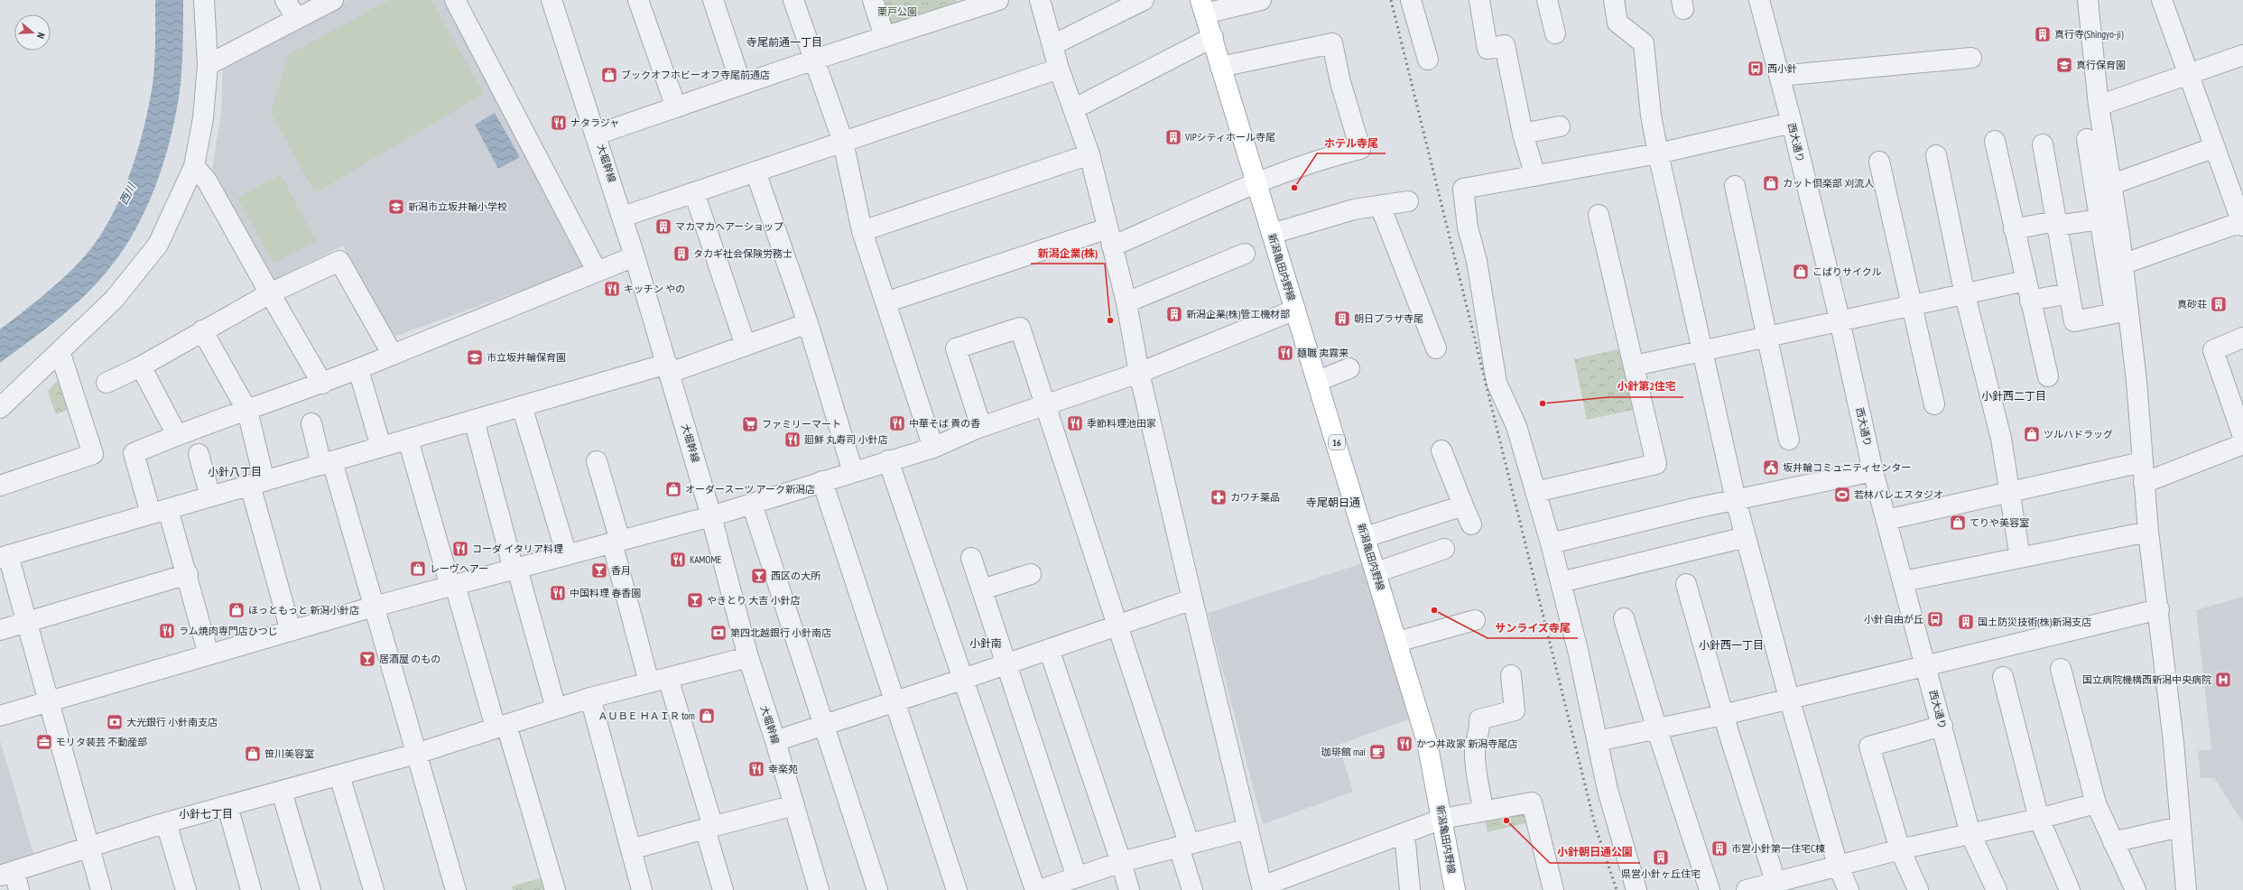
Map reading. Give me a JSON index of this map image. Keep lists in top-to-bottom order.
{
  "streets": {
    "main road": ["新潟亀田内野線", "16"],
    "street": ["西大通り", "大堀幹線"]
  },
  "districts": [
    "寺尾前通一丁目",
    "小針西二丁目",
    "小針八丁目",
    "寺尾朝日通",
    "小針南",
    "小針西一丁目",
    "小針七丁目"
  ],
  "water": ["西川"],
  "parks": ["栗戸公園"],
  "places": {
    "building": [
      "真行寺(Shingyo-ji)",
      "VIPシティホール寺尾",
      "マカマカヘアーショップ",
      "タカギ社会保険労務士",
      "真砂荘",
      "新潟企業(株)管工機材部",
      "朝日プラザ寺尾",
      "国土防災技術(株)新潟支店",
      "市営小針第一住宅C棟",
      "県営小針ヶ丘住宅"
    ],
    "school or university": ["真行保育園", "新潟市立坂井輪小学校", "市立坂井輪保育園"],
    "bus stop": ["西小針", "小針自由が丘"],
    "shop": [
      "ブックオフホビーオフ寺尾前通店",
      "カット倶楽部 刈流人",
      "こばりサイクル",
      "ツルハドラッグ",
      "オーダースーツ アーク新潟店",
      "てりや美容室",
      "レーヴヘアー",
      "ほっともっと 新潟小針店",
      "ＡＵＢＥ ＨＡＩＲ tom",
      "笹川美容室"
    ],
    "restaurant": [
      "ナタラジャ",
      "キッチン やの",
      "麺職 夷霧来",
      "中華そば 貴の香",
      "季節料理池田家",
      "廻鮮 丸寿司 小針店",
      "コーダ イタリア料理",
      "KAMOME",
      "中国料理 春香園",
      "ラム焼肉専門店ひつじ",
      "かつ丼政家 新潟寺尾店",
      "幸楽苑"
    ],
    "other": [
      "ホテル寺尾",
      "新潟企業(株)",
      "小針第2住宅",
      "サンライズ寺尾",
      "小針朝日通公園"
    ],
    "supermarket": ["ファミリーマート"],
    "public building": ["坂井輪コミュニティセンター"],
    "sports": ["若林バレエスタジオ"],
    "pharmacy": ["カワチ薬品"],
    "bar": [
      "香月",
      "西区の大所",
      "やきとり 大吉 小針店",
      "居酒屋 のもの"
    ],
    "bank": ["第四北越銀行 小針南店", "大光銀行 小針南支店"],
    "hospital": ["国立病院機構西新潟中央病院"],
    "office": ["モリタ装芸 不動産部"],
    "cafe": ["珈琲館 mai"]
  },
  "north": "right"
}
